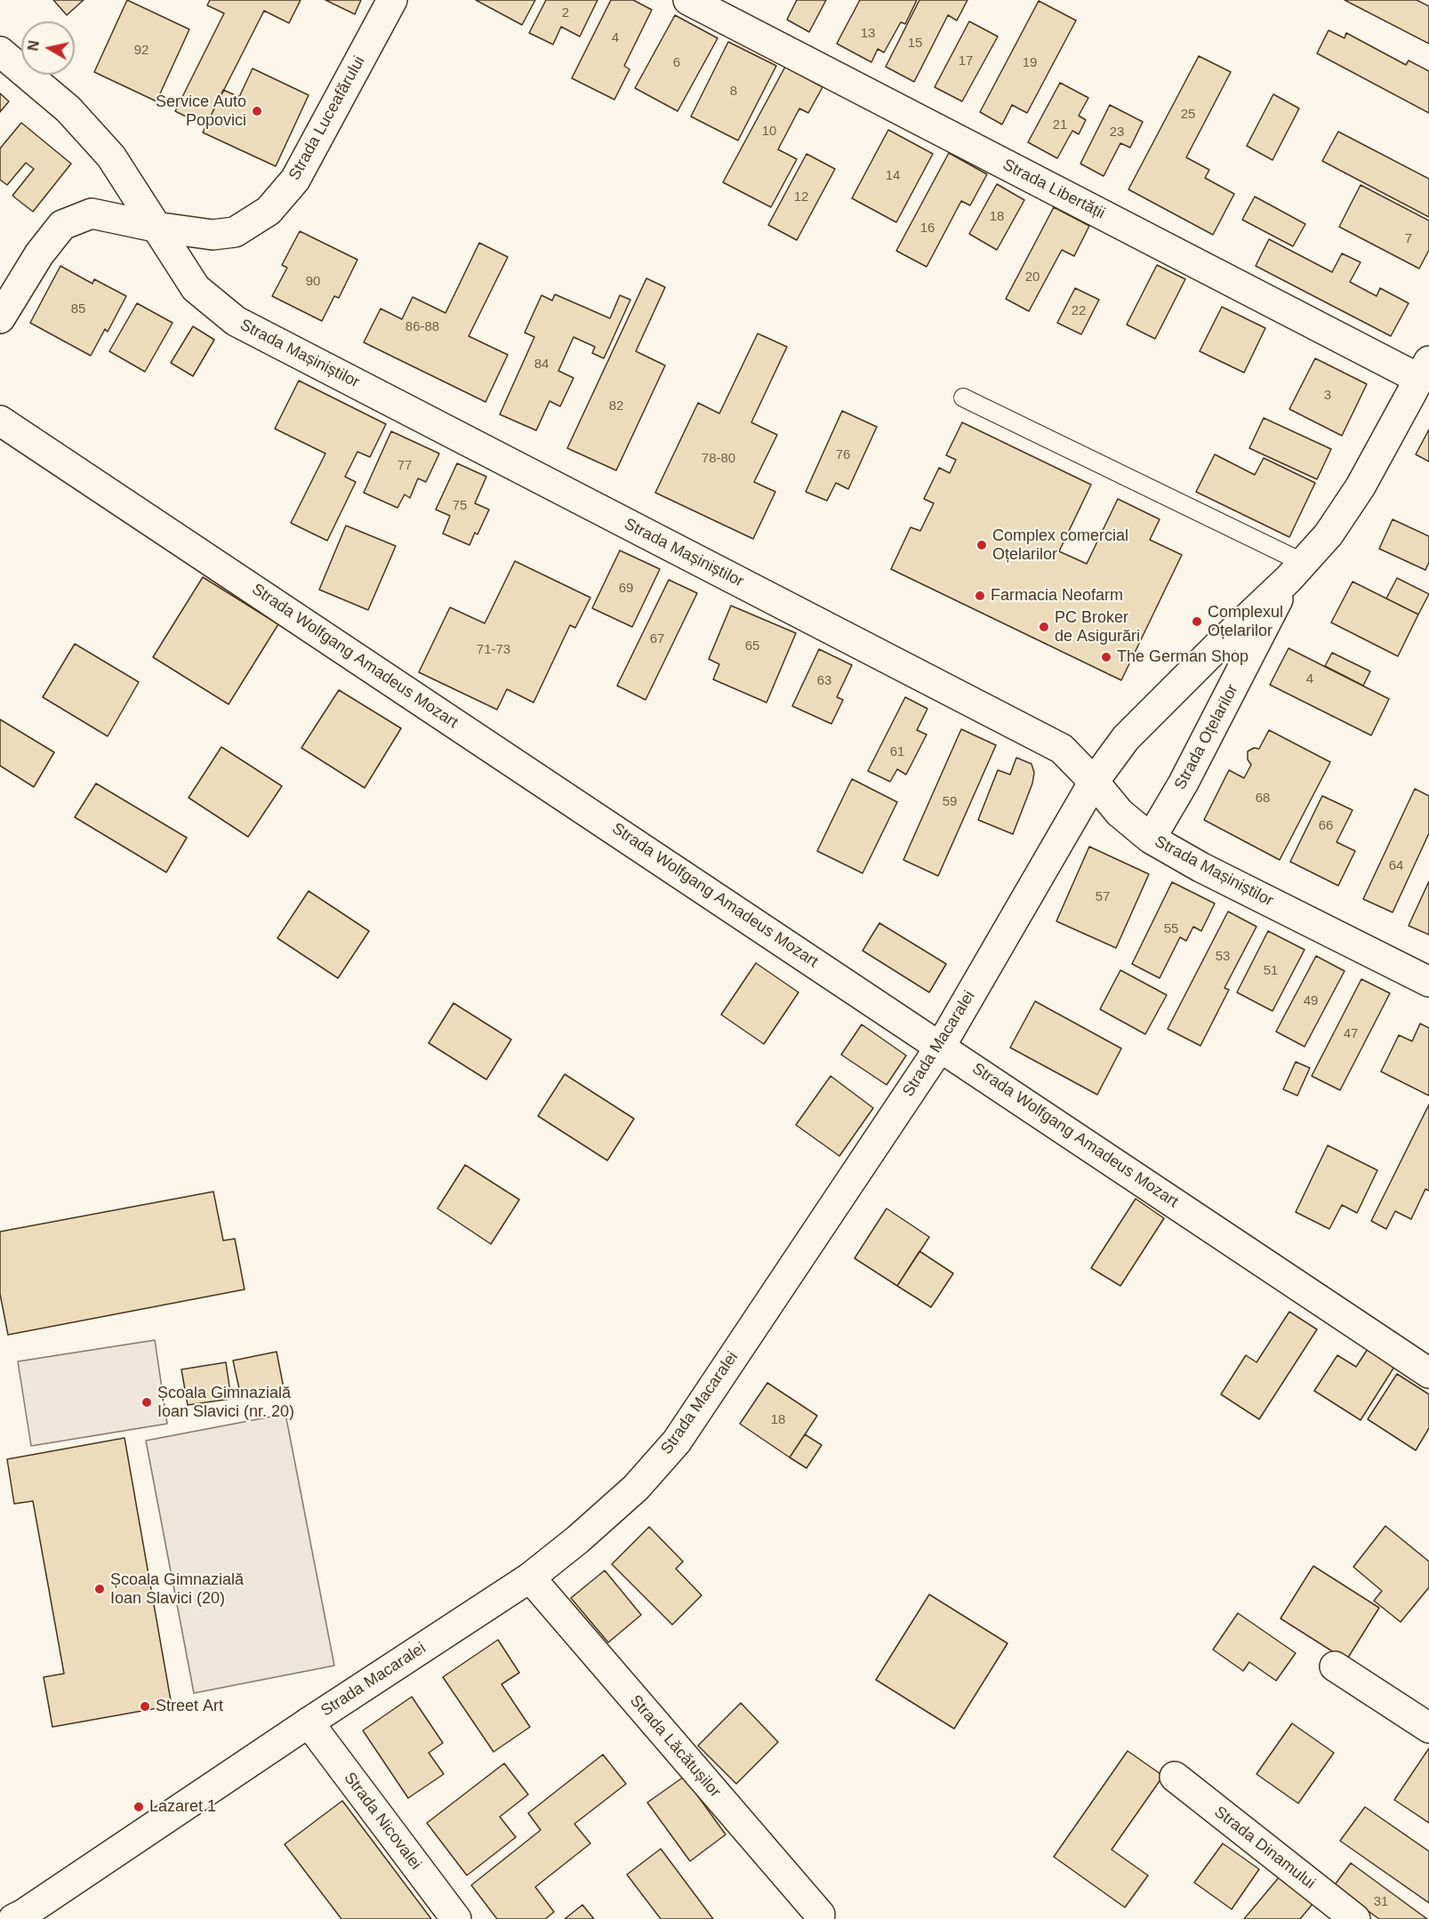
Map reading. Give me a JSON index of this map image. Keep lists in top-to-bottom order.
{
  "streets": {
    "street": [
      "Strada Luceafărului",
      "Strada Libertății",
      "Strada Mașiniștilor",
      "Strada Wolfgang Amadeus Mozart",
      "Strada Oțelarilor",
      "Strada Macaralei",
      "Strada Lăcătușilor",
      "Strada Nicovalei",
      "Strada Dinamului"
    ]
  },
  "crossings": [
    ["Strada Luceafărului", "Strada Mașiniștilor"],
    ["Strada Libertății", "Strada Oțelarilor"],
    ["Strada Mașiniștilor", "Strada Oțelarilor"],
    ["Strada Mașiniștilor", "Strada Macaralei"],
    ["Strada Wolfgang Amadeus Mozart", "Strada Macaralei"],
    ["Strada Oțelarilor", "Strada Macaralei"],
    ["Strada Macaralei", "Strada Lăcătușilor"],
    ["Strada Macaralei", "Strada Nicovalei"]
  ],
  "places": [
    "Service Auto Popovici",
    "Complex comercial Oțelarilor",
    "Farmacia Neofarm",
    "Complexul Oțelarilor",
    "PC Broker de Asigurări",
    "The German Shop",
    "Școala Gimnazială Ioan Slavici (nr. 20)",
    "Școala Gimnazială Ioan Slavici (20)",
    "Street Art",
    "Lazaret 1"
  ],
  "house_numbers": [
    "2",
    "13",
    "4",
    "15",
    "92",
    "17",
    "6",
    "19",
    "8",
    "25",
    "21",
    "10",
    "23",
    "14",
    "12",
    "18",
    "16",
    "7",
    "20",
    "90",
    "85",
    "22",
    "86-88",
    "84",
    "3",
    "82",
    "76",
    "78-80",
    "77",
    "75",
    "69",
    "67",
    "65",
    "71-73",
    "4",
    "63",
    "61",
    "68",
    "59",
    "66",
    "64",
    "57",
    "55",
    "53",
    "51",
    "49",
    "47",
    "18",
    "31"
  ],
  "north": "left"
}
